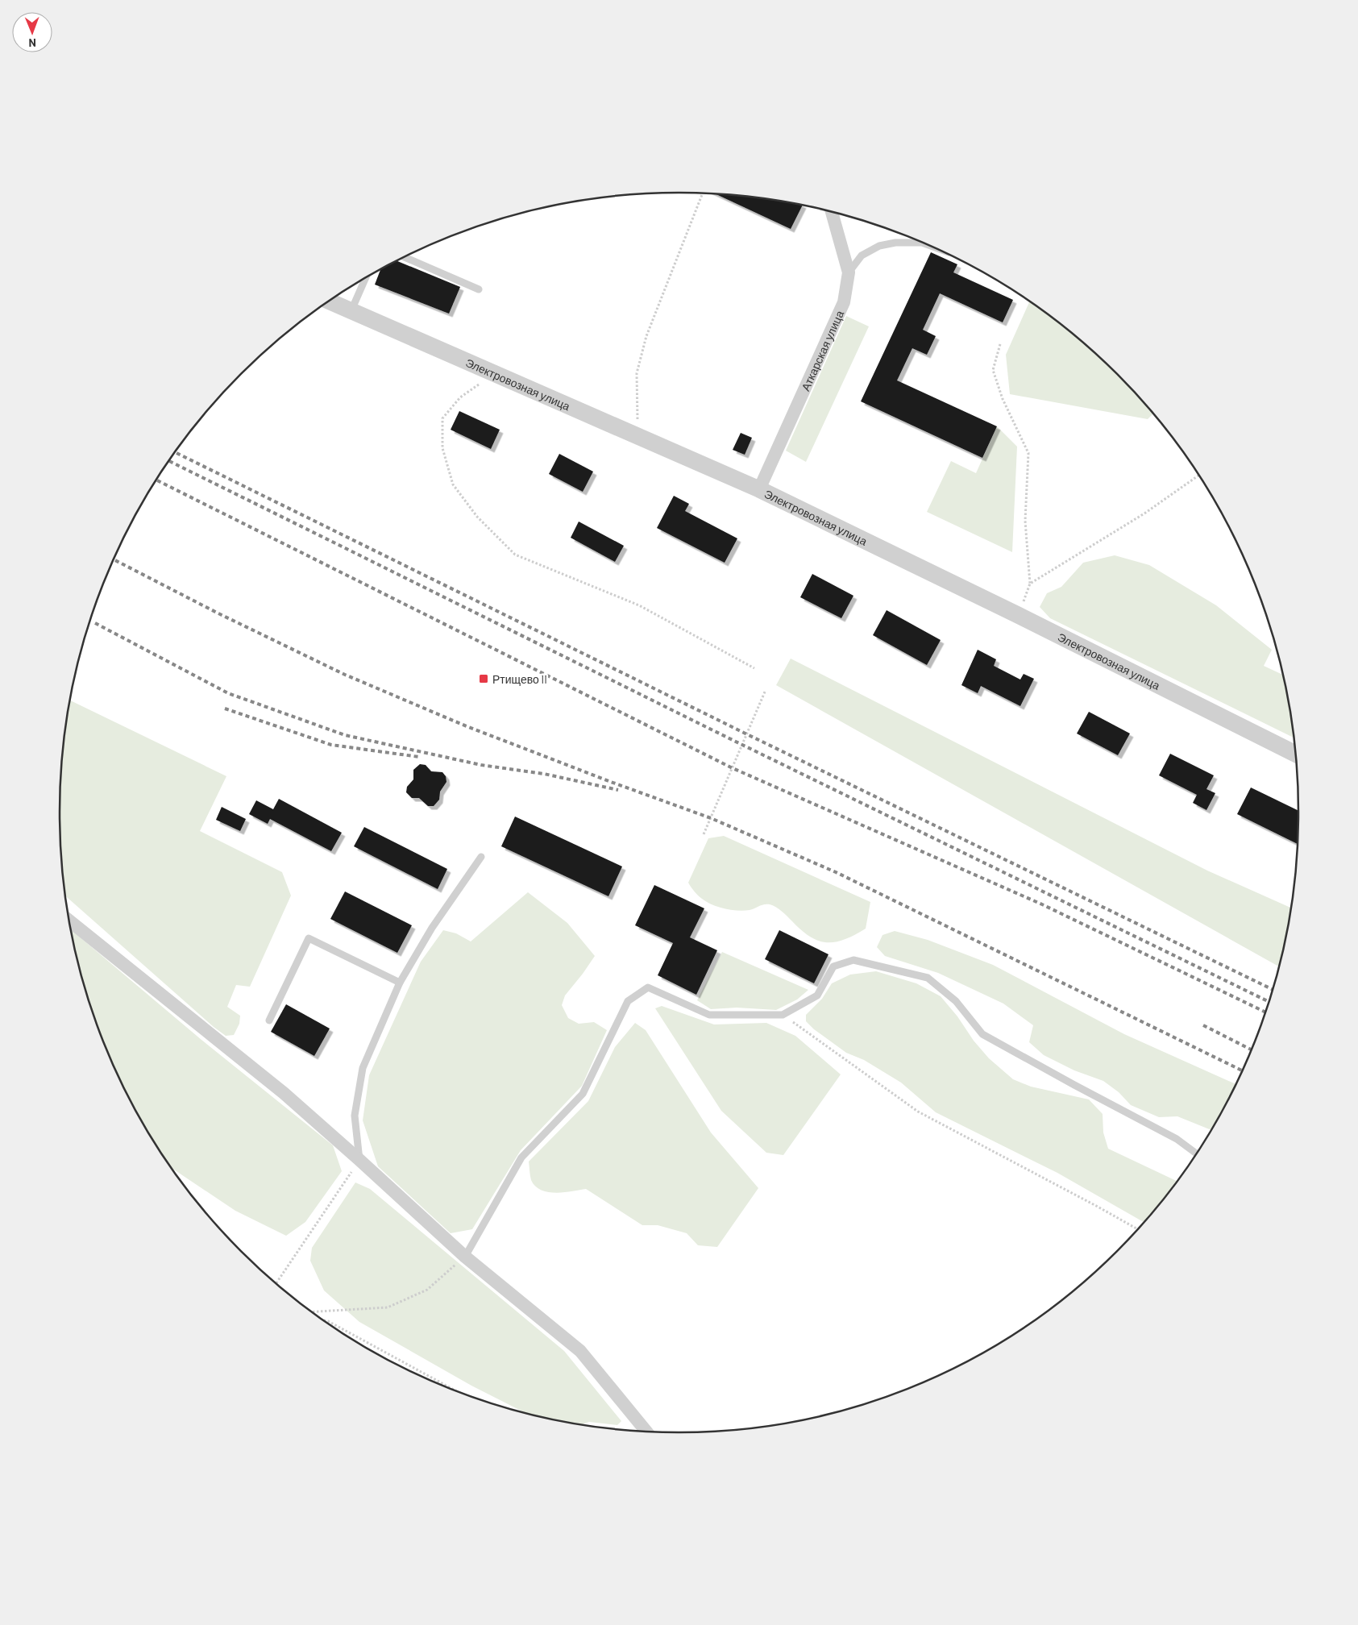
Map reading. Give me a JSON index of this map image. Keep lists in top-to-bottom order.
{
  "streets": {
    "street": ["Аткарская улица", "Электровозная улица"]
  },
  "crossings": [
    ["Аткарская улица", "Электровозная улица"]
  ],
  "places": {
    "transit": ["Ртищево II"]
  },
  "north": "bottom"
}
